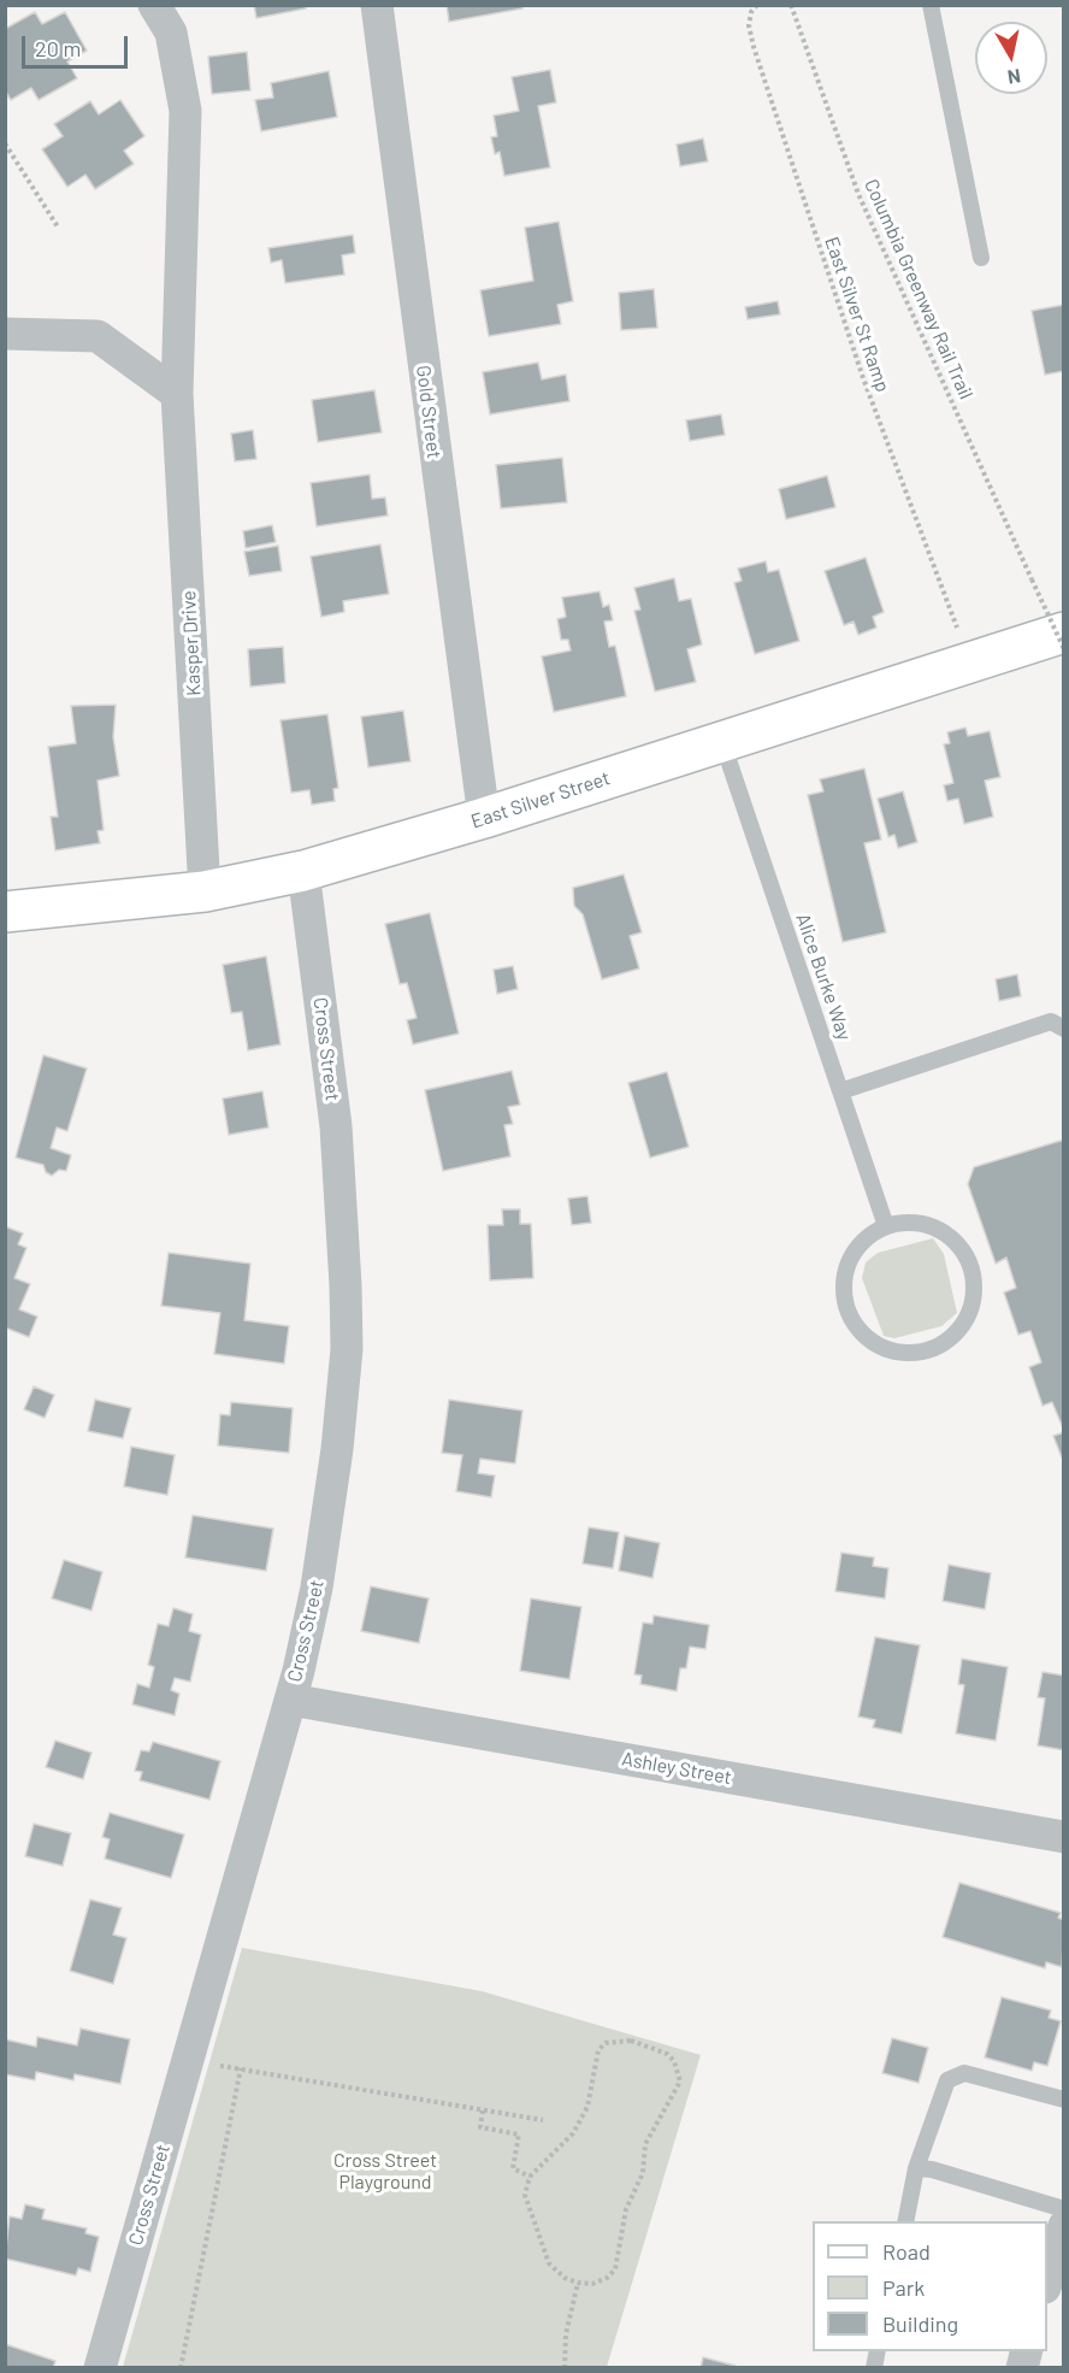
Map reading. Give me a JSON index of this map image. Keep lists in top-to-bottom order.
{
  "streets": {
    "main road": ["East Silver Street"],
    "street": [
      "Gold Street",
      "Kasper Drive",
      "Cross Street",
      "Ashley Street"
    ],
    "lane": ["Alice Burke Way"],
    "path": ["Columbia Greenway Rail Trail", "East Silver St Ramp"]
  },
  "crossings": [
    ["Gold Street", "East Silver Street"],
    ["Kasper Drive", "East Silver Street"],
    ["East Silver Street", "Alice Burke Way"],
    ["East Silver Street", "Cross Street"],
    ["Cross Street", "Ashley Street"]
  ],
  "parks": ["Cross Street Playground"],
  "legend": ["Road", "Park", "Building"],
  "scale_bar": "20 m",
  "north": "bottom"
}
